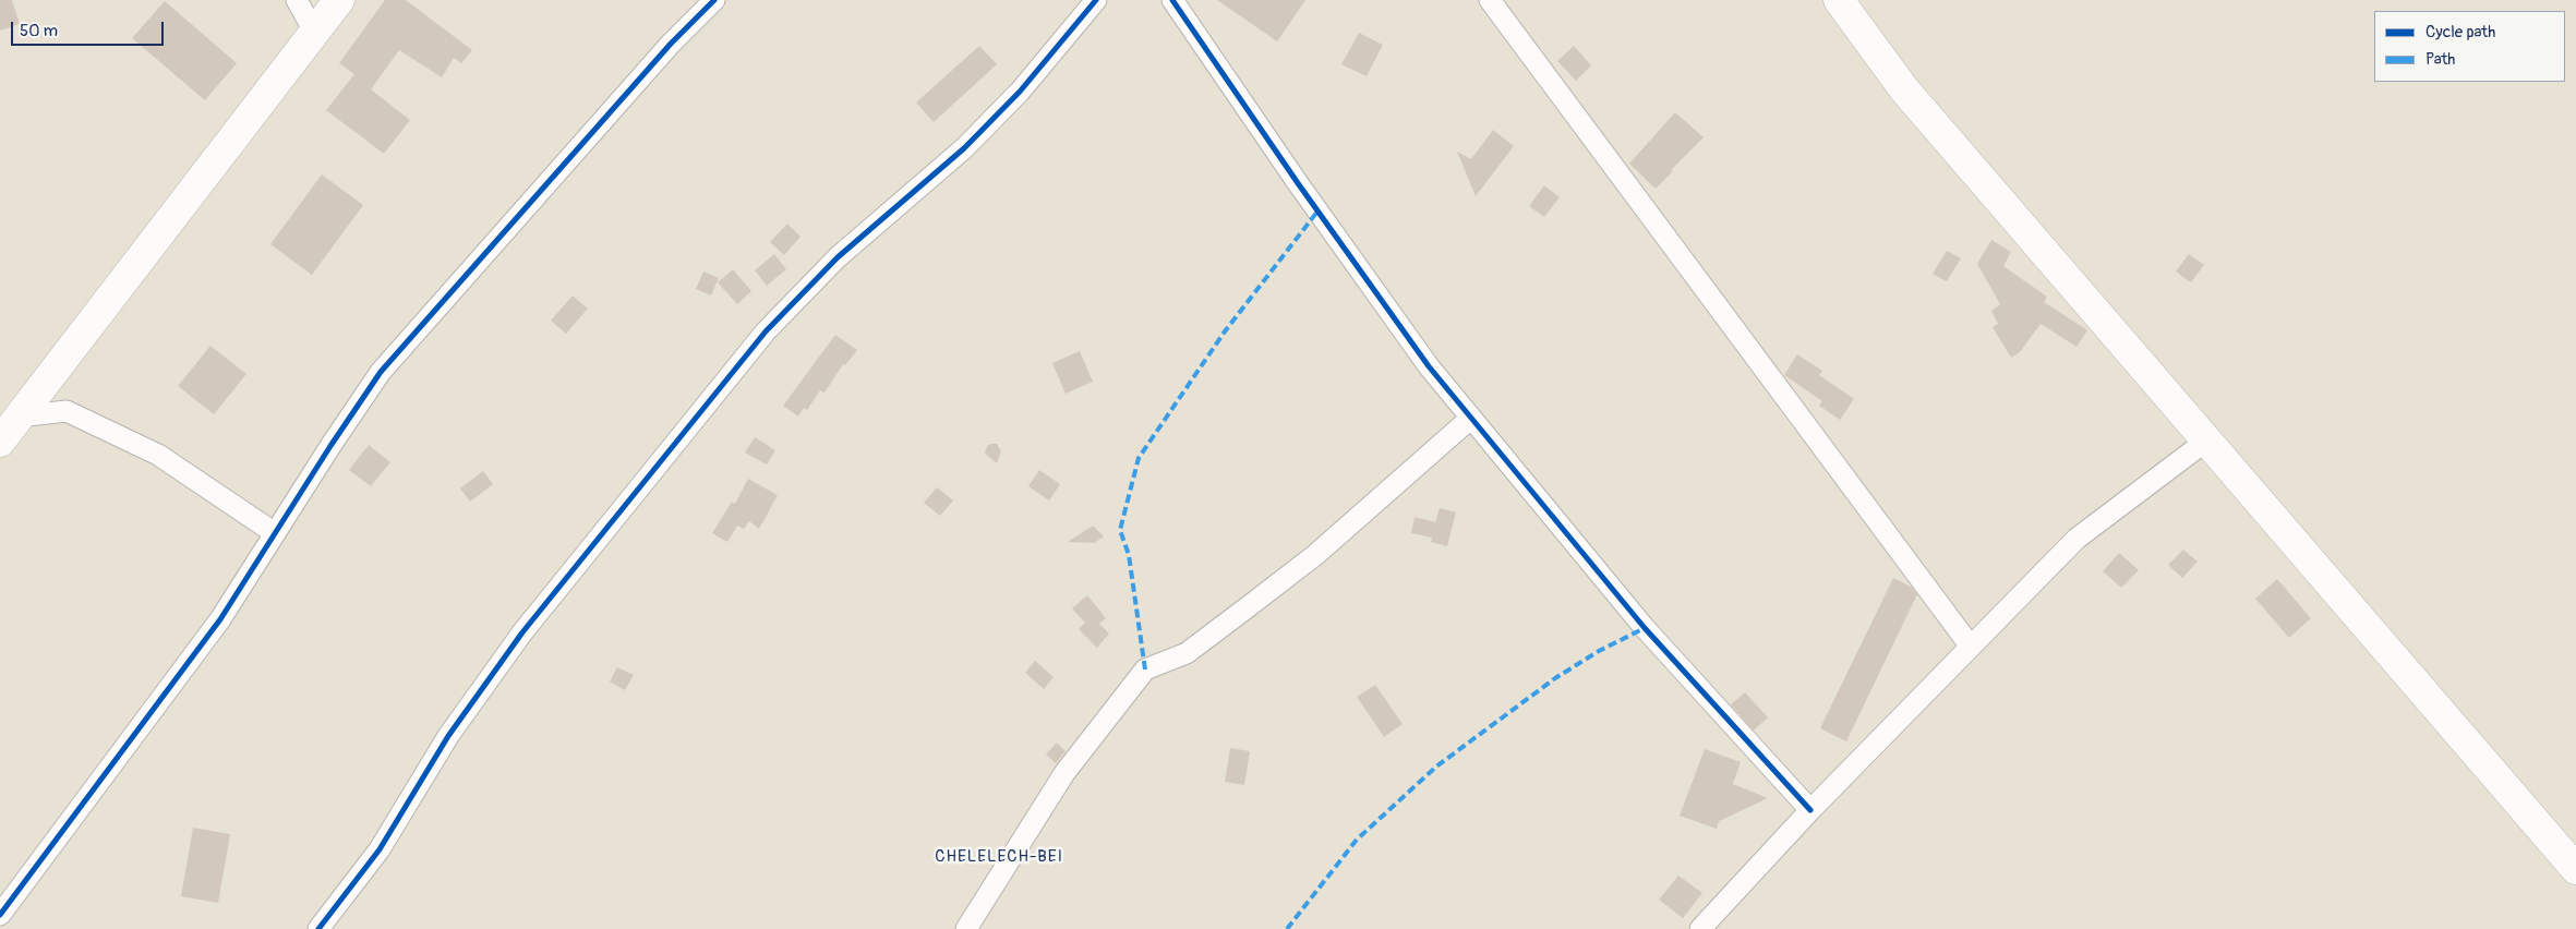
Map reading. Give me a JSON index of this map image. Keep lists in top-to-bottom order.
{
  "districts": ["CHELELECH-BEI"],
  "legend": ["Cycle path", "Path"],
  "scale_bar": "50 m"
}
